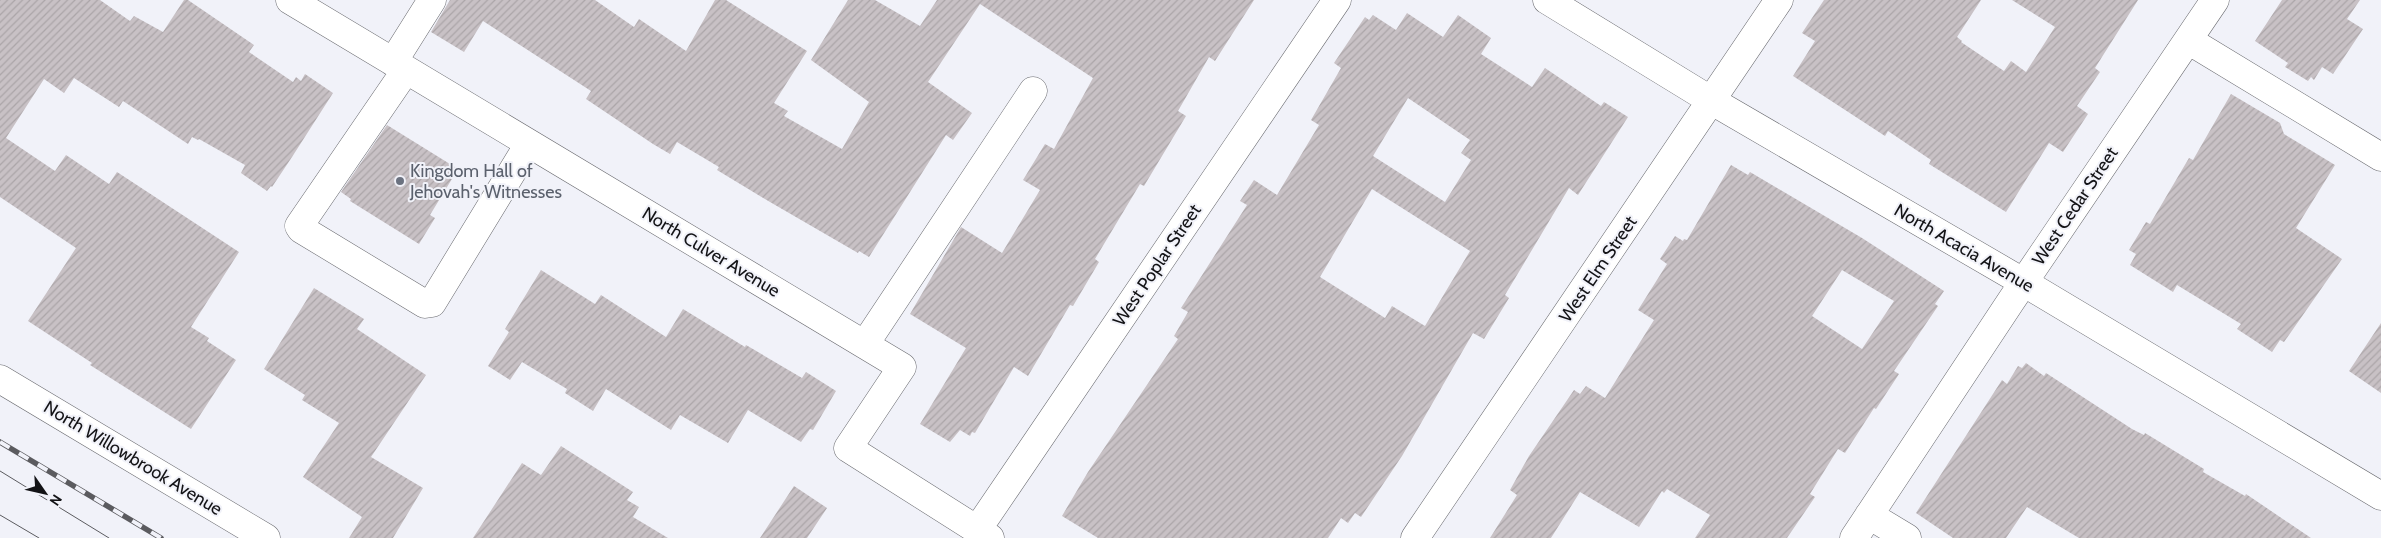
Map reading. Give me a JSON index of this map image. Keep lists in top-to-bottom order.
{
  "streets": {
    "street": [
      "West Cedar Street",
      "North Acacia Avenue",
      "North Culver Avenue",
      "West Poplar Street",
      "West Elm Street",
      "North Willowbrook Avenue"
    ]
  },
  "crossings": [
    ["West Cedar Street", "North Acacia Avenue"],
    ["North Acacia Avenue", "West Elm Street"],
    ["North Culver Avenue", "West Poplar Street"]
  ],
  "places": ["Kingdom Hall of Jehovah's Witnesses"],
  "north": "bottom right"
}
